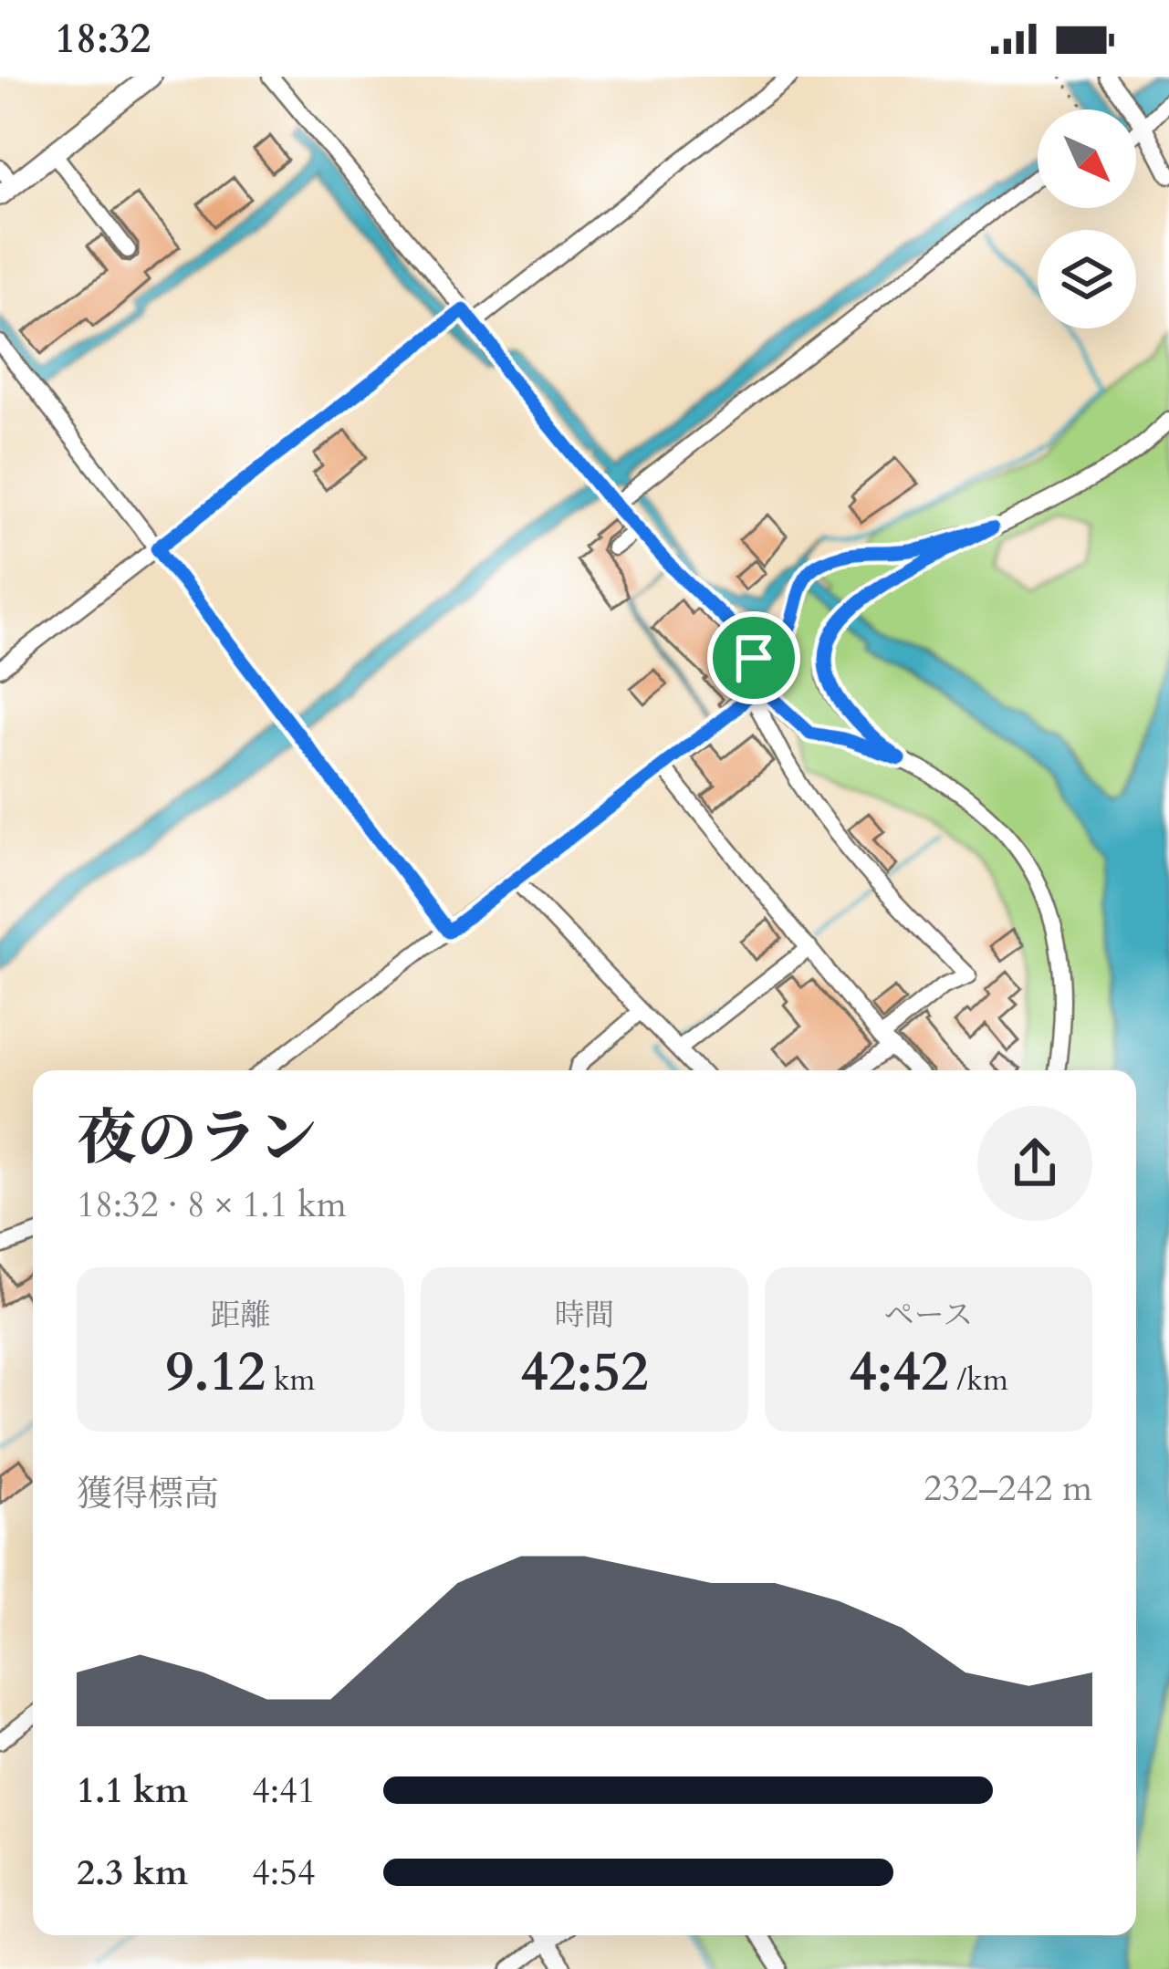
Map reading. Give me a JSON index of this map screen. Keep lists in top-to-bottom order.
{
  "north": "bottom right",
  "page": {
    "status": "18:32",
    "heading": ["夜のラン", "18:32 · 8 × 1.1 km"],
    "stats": [
      ["距離", "9.12 km"],
      ["時間", "42:52"],
      ["ペース", "4:42 /km"]
    ],
    "chart": ["獲得標高", "232–242 m"],
    "list": [
      {
        "name": "1.1 km",
        "note": "4:41"
      },
      {
        "name": "2.3 km",
        "note": "4:54"
      }
    ]
  }
}
